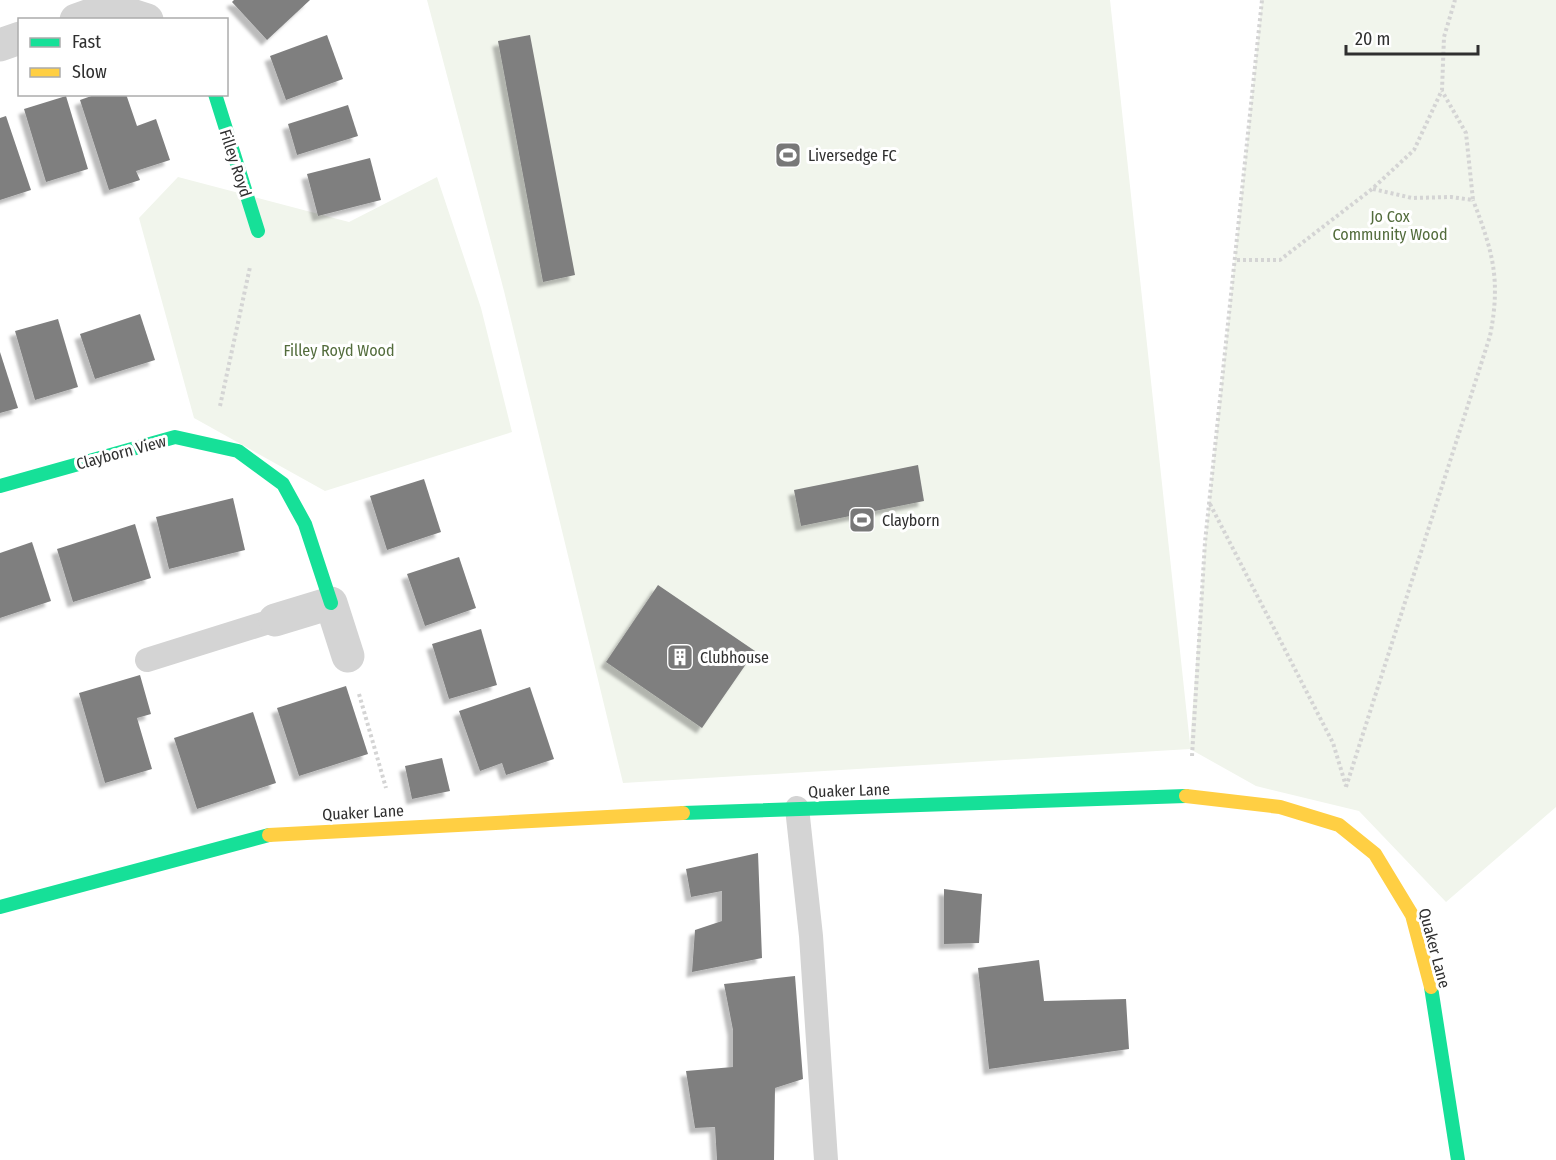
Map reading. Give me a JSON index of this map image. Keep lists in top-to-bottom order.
{
  "streets": {
    "street": ["Filley Royd", "Clayborn View", "Quaker Lane"]
  },
  "parks": ["Jo Cox Community Wood", "Filley Royd Wood"],
  "places": {
    "sports": ["Liversedge FC", "Clayborn"],
    "building": ["Clubhouse"]
  },
  "legend": ["Fast", "Slow"],
  "scale_bar": "20 m"
}
